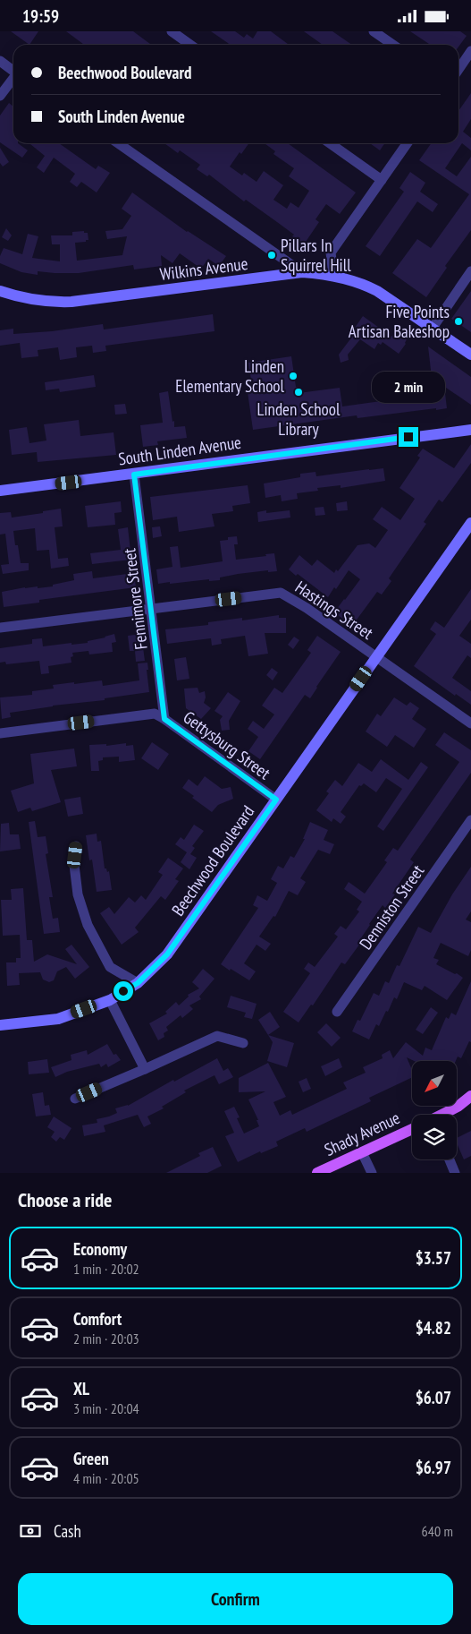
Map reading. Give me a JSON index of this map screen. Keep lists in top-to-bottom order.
{
  "streets": {
    "main road": [
      "Wilkins Avenue",
      "South Linden Avenue",
      "Beechwood Boulevard",
      "Shady Avenue"
    ],
    "street": [
      "Fennimore Street",
      "Hastings Street",
      "Gettysburg Street",
      "Denniston Street"
    ]
  },
  "crossings": [
    ["South Linden Avenue", "Fennimore Street"],
    ["Fennimore Street", "Hastings Street"],
    ["Fennimore Street", "Gettysburg Street"],
    ["Hastings Street", "Beechwood Boulevard"],
    ["Gettysburg Street", "Beechwood Boulevard"]
  ],
  "places": [
    "Pillars In Squirrel Hill",
    "Five Points Artisan Bakeshop",
    "Linden Elementary School",
    "Linden School Library"
  ],
  "north": "bottom left",
  "page": {
    "status": "19:59",
    "banner": ["Beechwood Boulevard", "South Linden Avenue"],
    "bubble": "2 min",
    "heading": "Choose a ride",
    "list": [
      {
        "name": "Economy",
        "note": "1 min · 20:02",
        "value": "$3.57"
      },
      {
        "name": "Comfort",
        "note": "2 min · 20:03",
        "value": "$4.82"
      },
      {
        "name": "XL",
        "note": "3 min · 20:04",
        "value": "$6.07"
      },
      {
        "name": "Green",
        "note": "4 min · 20:05",
        "value": "$6.97"
      }
    ],
    "pay": ["Cash", "640 m"],
    "buttons": "Confirm"
  }
}
